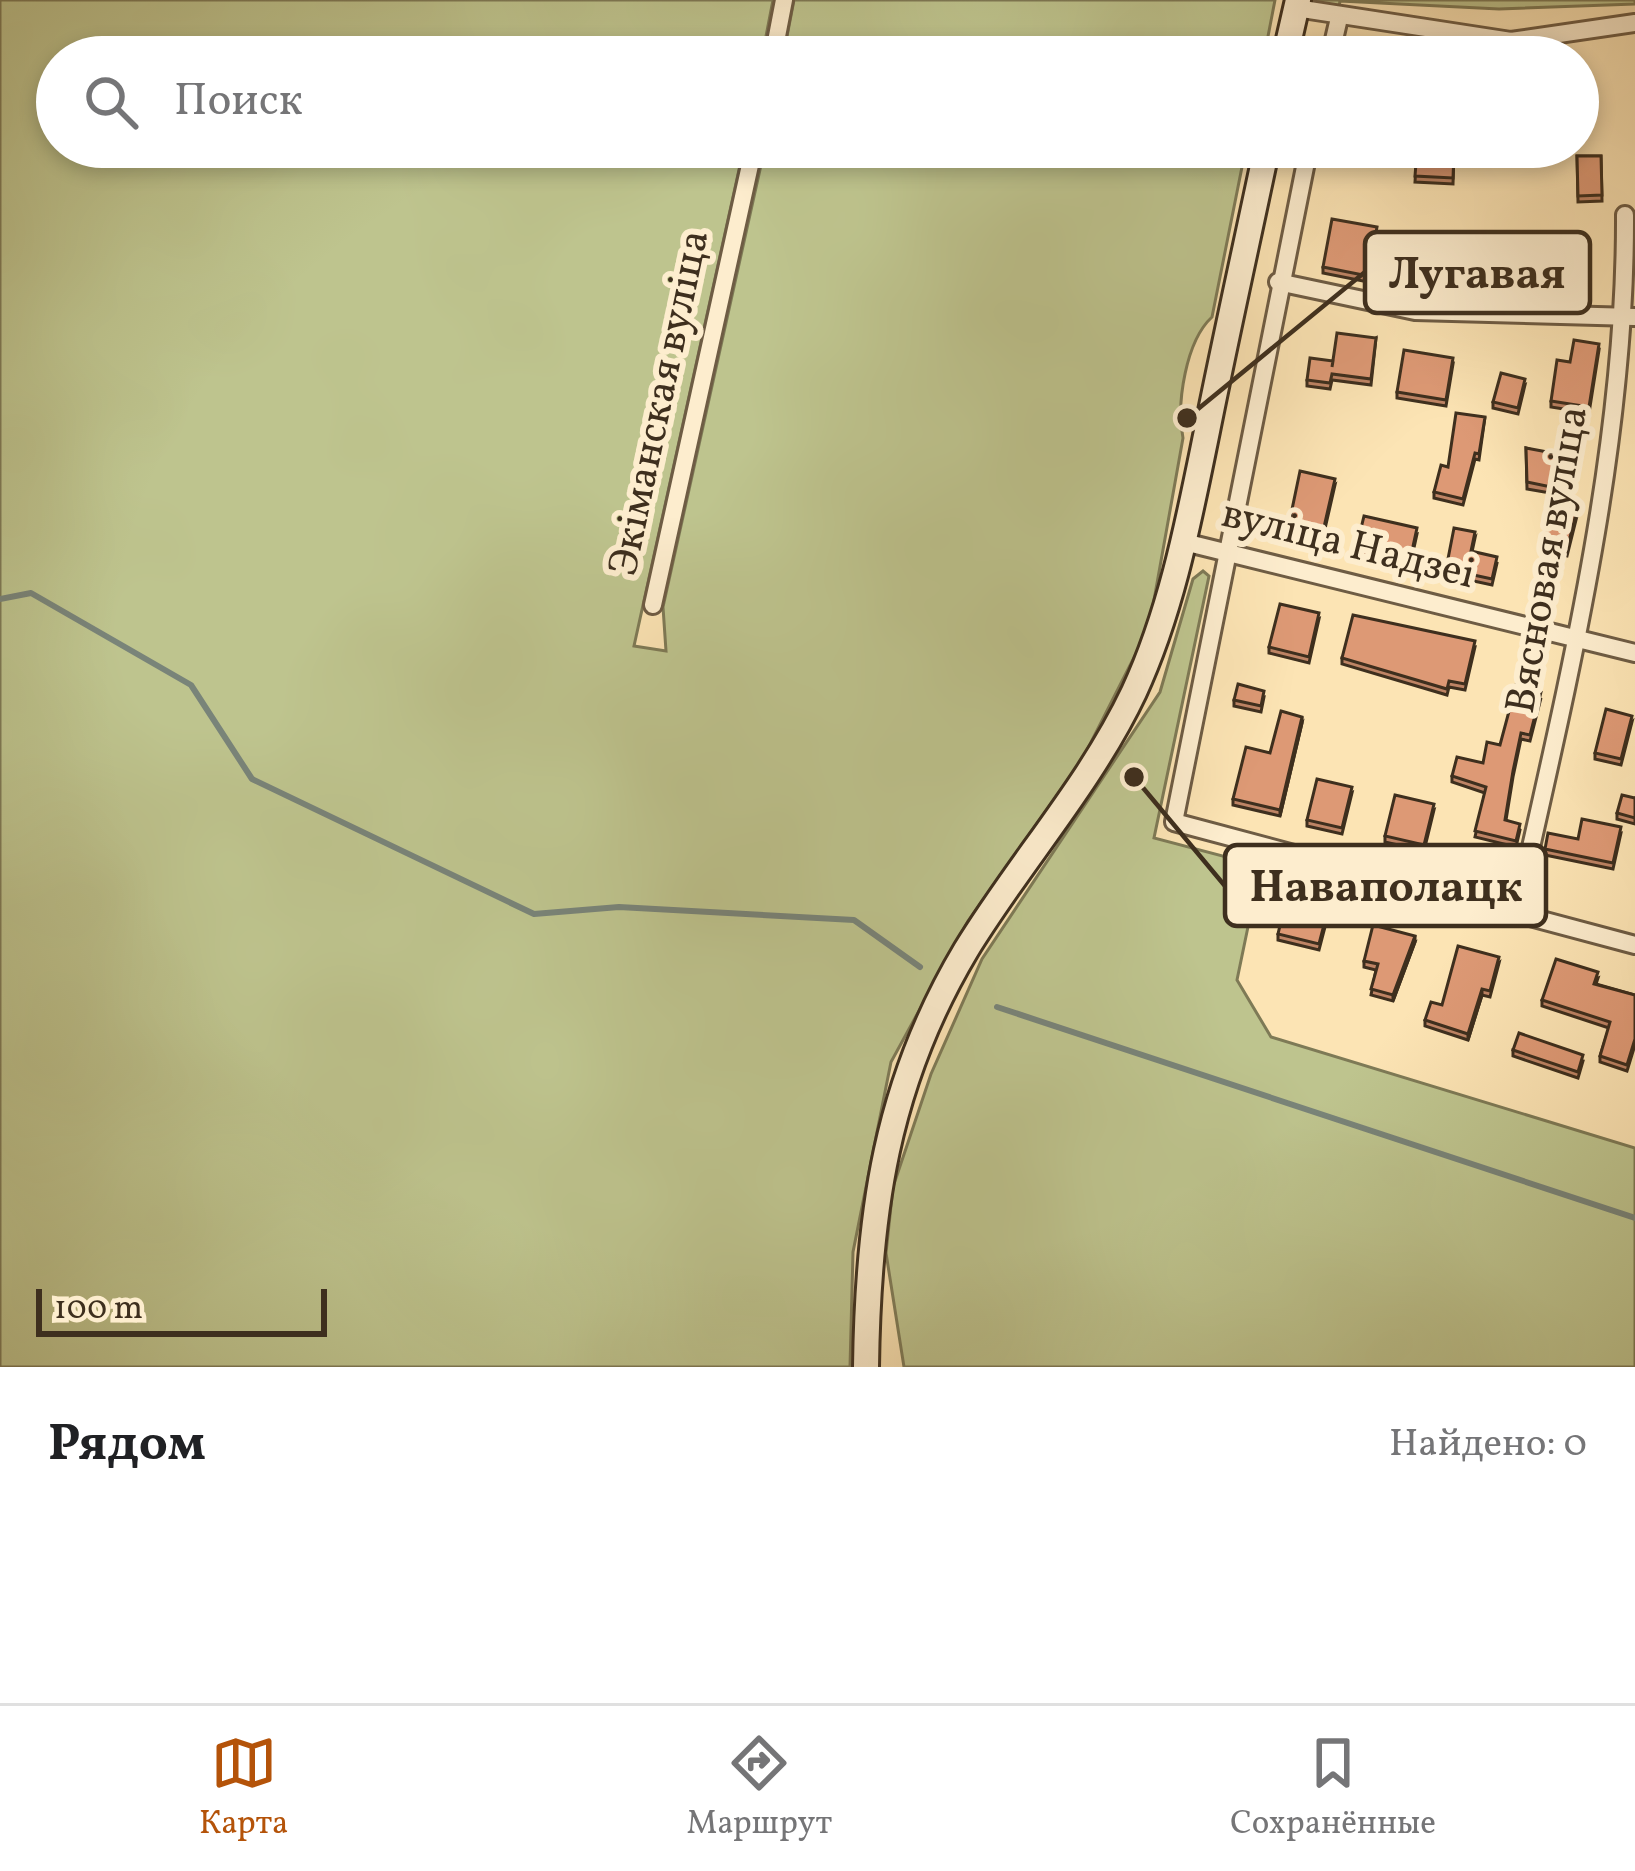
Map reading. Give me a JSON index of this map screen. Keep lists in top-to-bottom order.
{
  "streets": {
    "street": ["Экіманская вуліца", "вуліца Надзеі", "Вясновая вуліца"]
  },
  "crossings": [
    ["вуліца Надзеі", "Вясновая вуліца"]
  ],
  "places": ["Лугавая", "Наваполацк"],
  "scale_bar": "100 m",
  "page": {
    "search": "Поиск",
    "scale": "100 m",
    "heading": ["Рядом", "Найдено: 0"],
    "nav": ["Карта", "Маршрут", "Сохранённые"]
  }
}
